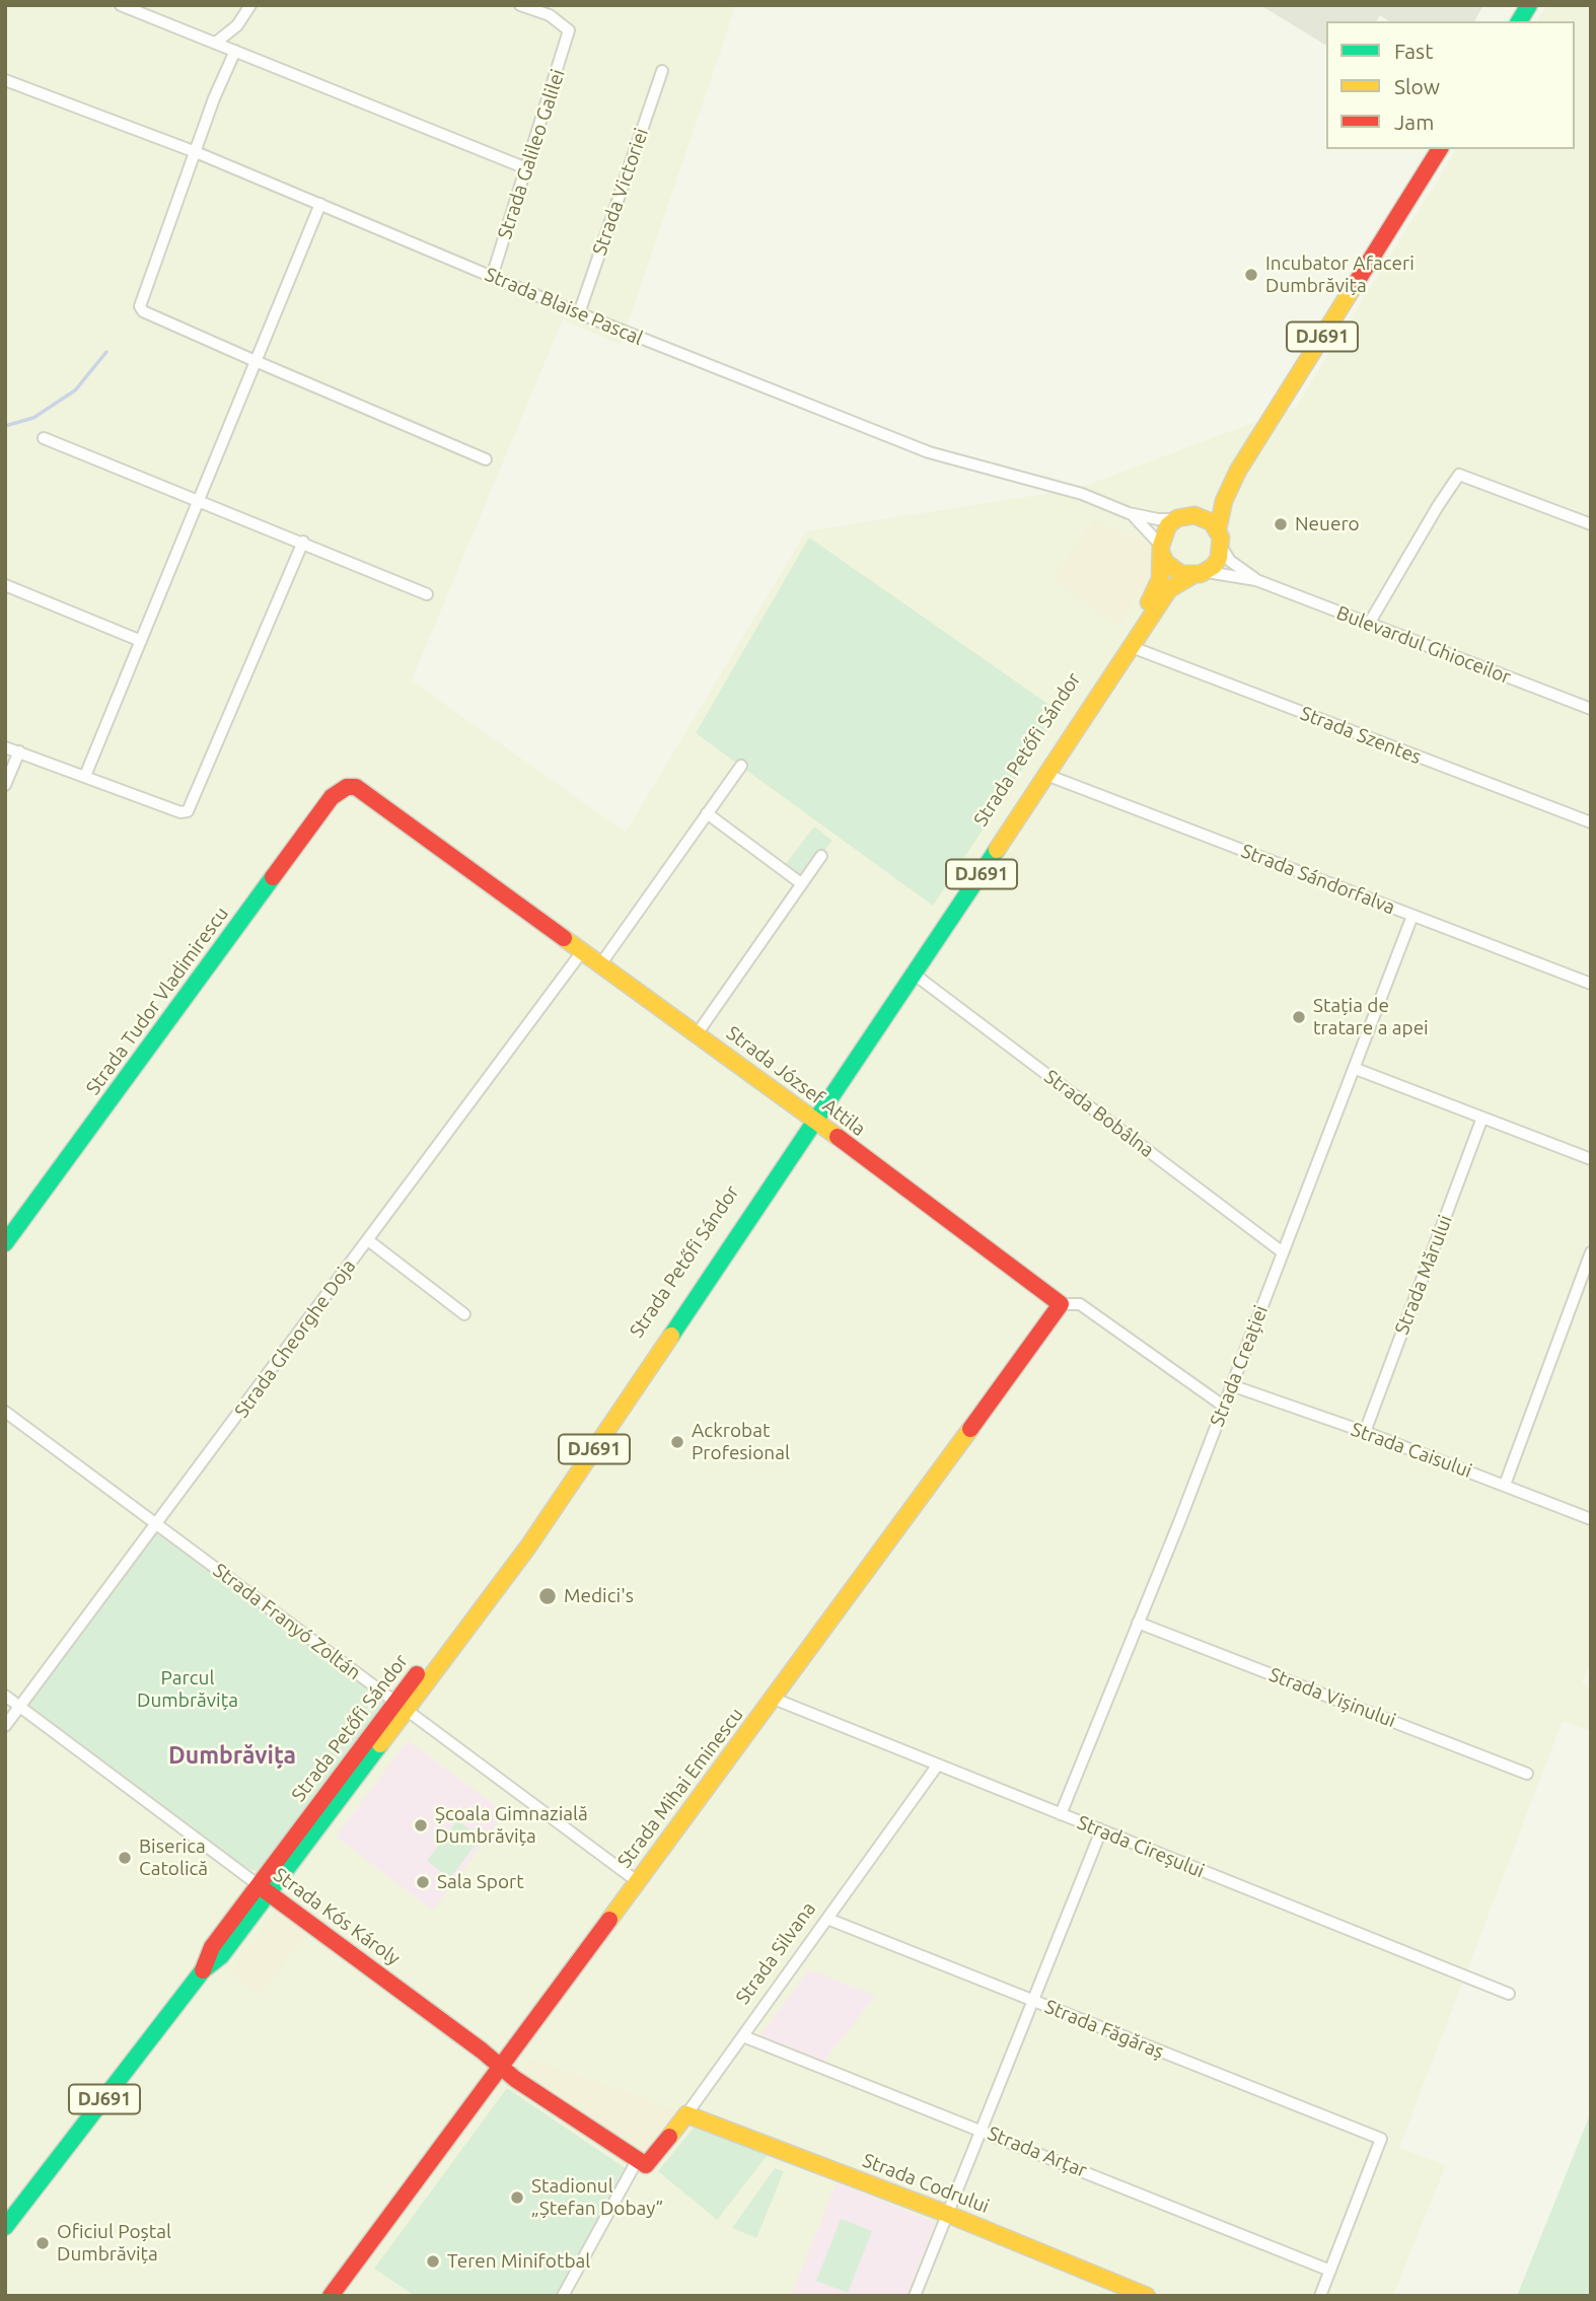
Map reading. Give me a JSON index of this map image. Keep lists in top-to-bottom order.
{
  "streets": {
    "street": [
      "Strada Galileo Galilei",
      "Strada Victoriei",
      "Strada Blaise Pascal",
      "DJ691",
      "Bulevardul Ghioceilor",
      "Strada Szentes",
      "Strada Petőfi Sándor",
      "Strada Sándorfalva",
      "Strada Tudor Vladimirescu",
      "Strada József Attila",
      "Strada Bobâlna",
      "Strada Mărului",
      "Strada Gheorghe Doja",
      "Strada Creației",
      "Strada Caisului",
      "Strada Franyó Zoltán",
      "Strada Vișinului",
      "Strada Mihai Eminescu",
      "Strada Cireșului",
      "Strada Kós Károly",
      "Strada Silvana",
      "Strada Făgăraș",
      "Strada Arțar",
      "Strada Codrului"
    ]
  },
  "crossings": [
    ["Strada Galileo Galilei", "Strada Blaise Pascal"],
    ["Strada Victoriei", "Strada Blaise Pascal"],
    ["Strada Blaise Pascal", "DJ691"],
    ["Strada Blaise Pascal", "Bulevardul Ghioceilor"],
    ["Strada Blaise Pascal", "Strada Petőfi Sándor"],
    ["DJ691", "Bulevardul Ghioceilor"],
    ["DJ691", "Strada Petőfi Sándor"],
    ["Bulevardul Ghioceilor", "Strada Petőfi Sándor"],
    ["Strada Szentes", "Strada Petőfi Sándor"],
    ["Strada Petőfi Sándor", "Strada Sándorfalva"],
    ["Strada Petőfi Sándor", "Strada József Attila"],
    ["Strada Petőfi Sándor", "Strada Bobâlna"],
    ["Strada Petőfi Sándor", "Strada Franyó Zoltán"],
    ["Strada Petőfi Sándor", "Strada Kós Károly"],
    ["Strada Sándorfalva", "Strada Creației"],
    ["Strada Tudor Vladimirescu", "Strada József Attila"],
    ["Strada József Attila", "Strada Gheorghe Doja"],
    ["Strada József Attila", "Strada Creației"],
    ["Strada József Attila", "Strada Mihai Eminescu"],
    ["Strada Bobâlna", "Strada Creației"],
    ["Strada Mărului", "Strada Caisului"],
    ["Strada Gheorghe Doja", "Strada Franyó Zoltán"],
    ["Strada Gheorghe Doja", "Strada Kós Károly"],
    ["Strada Creației", "Strada Caisului"],
    ["Strada Creației", "Strada Vișinului"],
    ["Strada Creației", "Strada Cireșului"],
    ["Strada Franyó Zoltán", "Strada Mihai Eminescu"],
    ["Strada Mihai Eminescu", "Strada Cireșului"],
    ["Strada Mihai Eminescu", "Strada Kós Károly"],
    ["Strada Cireșului", "Strada Silvana"],
    ["Strada Kós Károly", "Strada Silvana"],
    ["Strada Silvana", "Strada Făgăraș"],
    ["Strada Silvana", "Strada Arțar"],
    ["Strada Silvana", "Strada Codrului"],
    ["Strada Făgăraș", "Strada Arțar"]
  ],
  "districts": ["Dumbrăvița"],
  "parks": ["Parcul Dumbrăvița"],
  "places": [
    "Incubator Afaceri Dumbrăvița",
    "Neuero",
    "Stația de tratare a apei",
    "Ackrobat Profesional",
    "Medici's",
    "Școala Gimnazială Dumbrăvița",
    "Biserica Catolică",
    "Sala Sport",
    "Stadionul „Ștefan Dobay”",
    "Oficiul Poștal Dumbrăvița",
    "Teren Minifotbal"
  ],
  "legend": ["Fast", "Slow", "Jam"]
}
